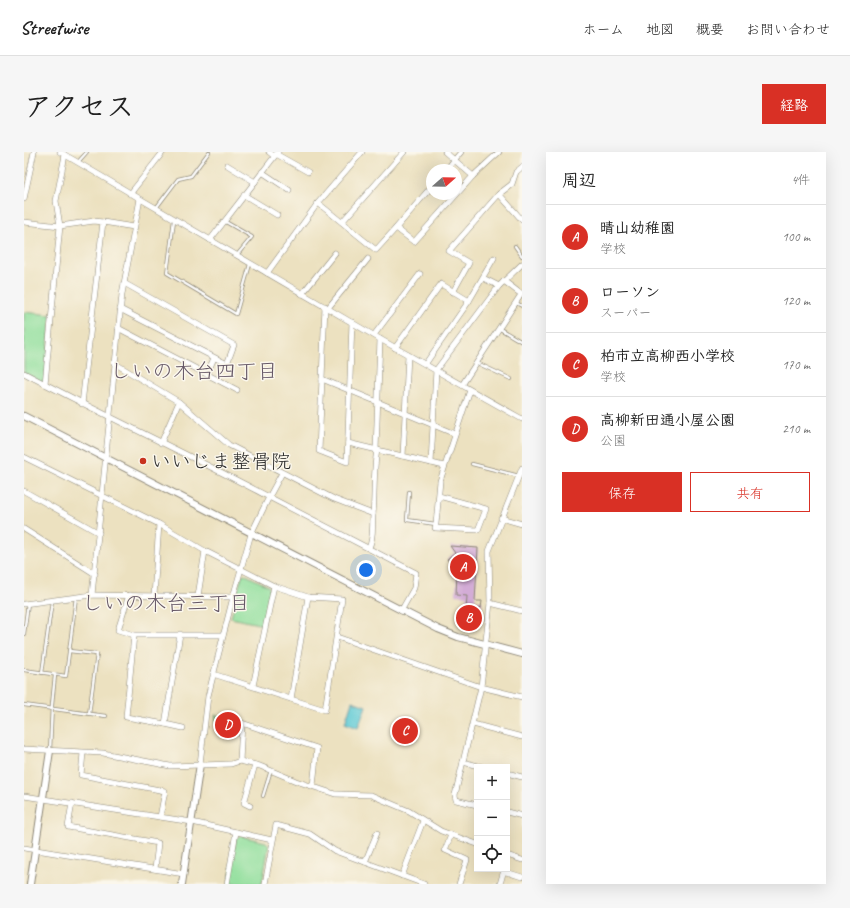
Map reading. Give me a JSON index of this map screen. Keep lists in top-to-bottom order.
{
  "districts": ["しいの木台四丁目", "しいの木台三丁目"],
  "places": ["いいじま整骨院"],
  "north": "right",
  "page": {
    "header": "Streetwise",
    "nav": [
      "ホーム",
      "地図",
      "概要",
      "お問い合わせ"
    ],
    "title": "アクセス",
    "buttons": [
      "経路",
      ["保存", "共有"]
    ],
    "heading": ["周辺", "4件"],
    "list": [
      {
        "mark": "A",
        "name": "晴山幼稚園",
        "note": "学校",
        "value": "100 m"
      },
      {
        "mark": "B",
        "name": "ローソン",
        "note": "スーパー",
        "value": "120 m"
      },
      {
        "mark": "C",
        "name": "柏市立高柳西小学校",
        "note": "学校",
        "value": "170 m"
      },
      {
        "mark": "D",
        "name": "高柳新田通小屋公園",
        "note": "公園",
        "value": "210 m"
      }
    ],
    "pins": [
      "A",
      "B",
      "D",
      "C"
    ],
    "map_buttons": ["+", "−"]
  }
}
